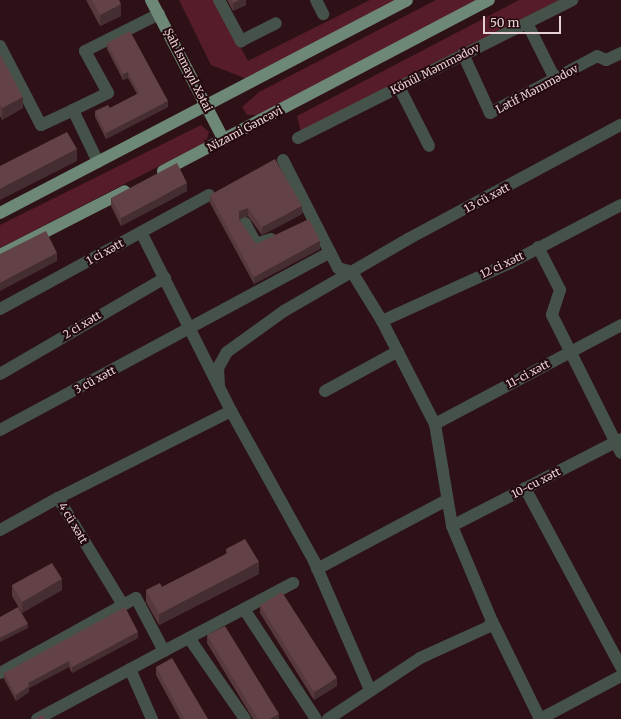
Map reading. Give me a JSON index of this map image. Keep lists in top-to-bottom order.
{
  "streets": {
    "main road": ["Şah İsmayıl Xətai", "Nizami Gəncəvi"],
    "street": [
      "Könül Məmmədov",
      "Lətif Məmmədov",
      "13 cü xətt",
      "1 ci xətt",
      "12 ci xətt",
      "2 ci xətt",
      "11-ci xətt",
      "3 cü xətt",
      "10-cu xətt",
      "4 cü xətt"
    ]
  },
  "crossings": [
    ["Könül Məmmədov", "Lətif Məmmədov"],
    ["Şah İsmayıl Xətai", "Nizami Gəncəvi"]
  ],
  "scale_bar": "50 m"
}
